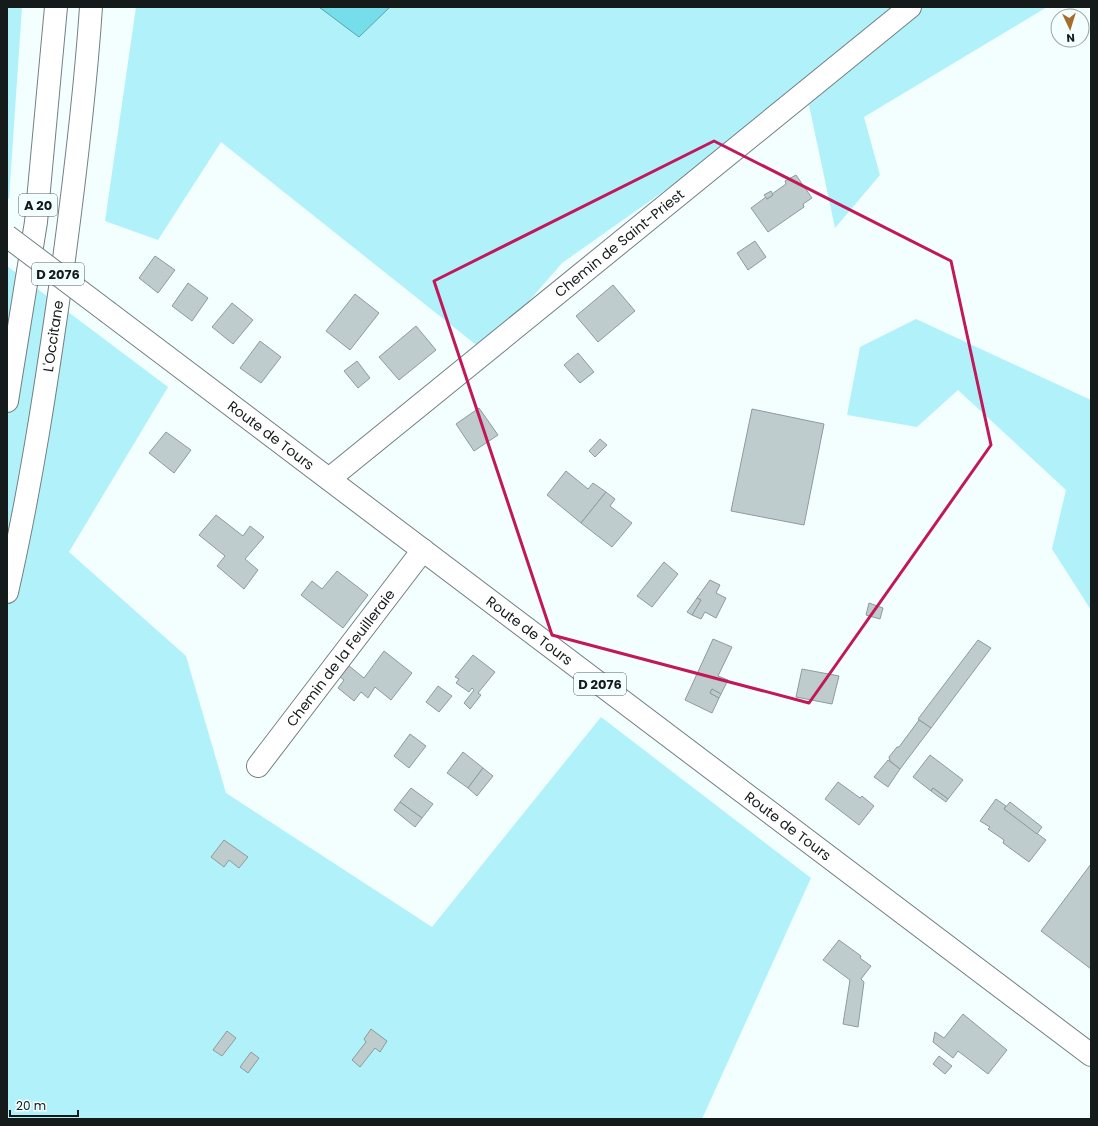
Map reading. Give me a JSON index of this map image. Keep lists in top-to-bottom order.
{
  "streets": {
    "main road": [
      "A 20",
      "Chemin de Saint-Priest",
      "D 2076",
      "L'Occitane",
      "Route de Tours",
      "Chemin de la Feuilleraie"
    ]
  },
  "crossings": [
    ["Chemin de Saint-Priest", "Route de Tours"],
    ["Route de Tours", "Chemin de la Feuilleraie"]
  ],
  "scale_bar": "20 m",
  "north": "bottom"
}
